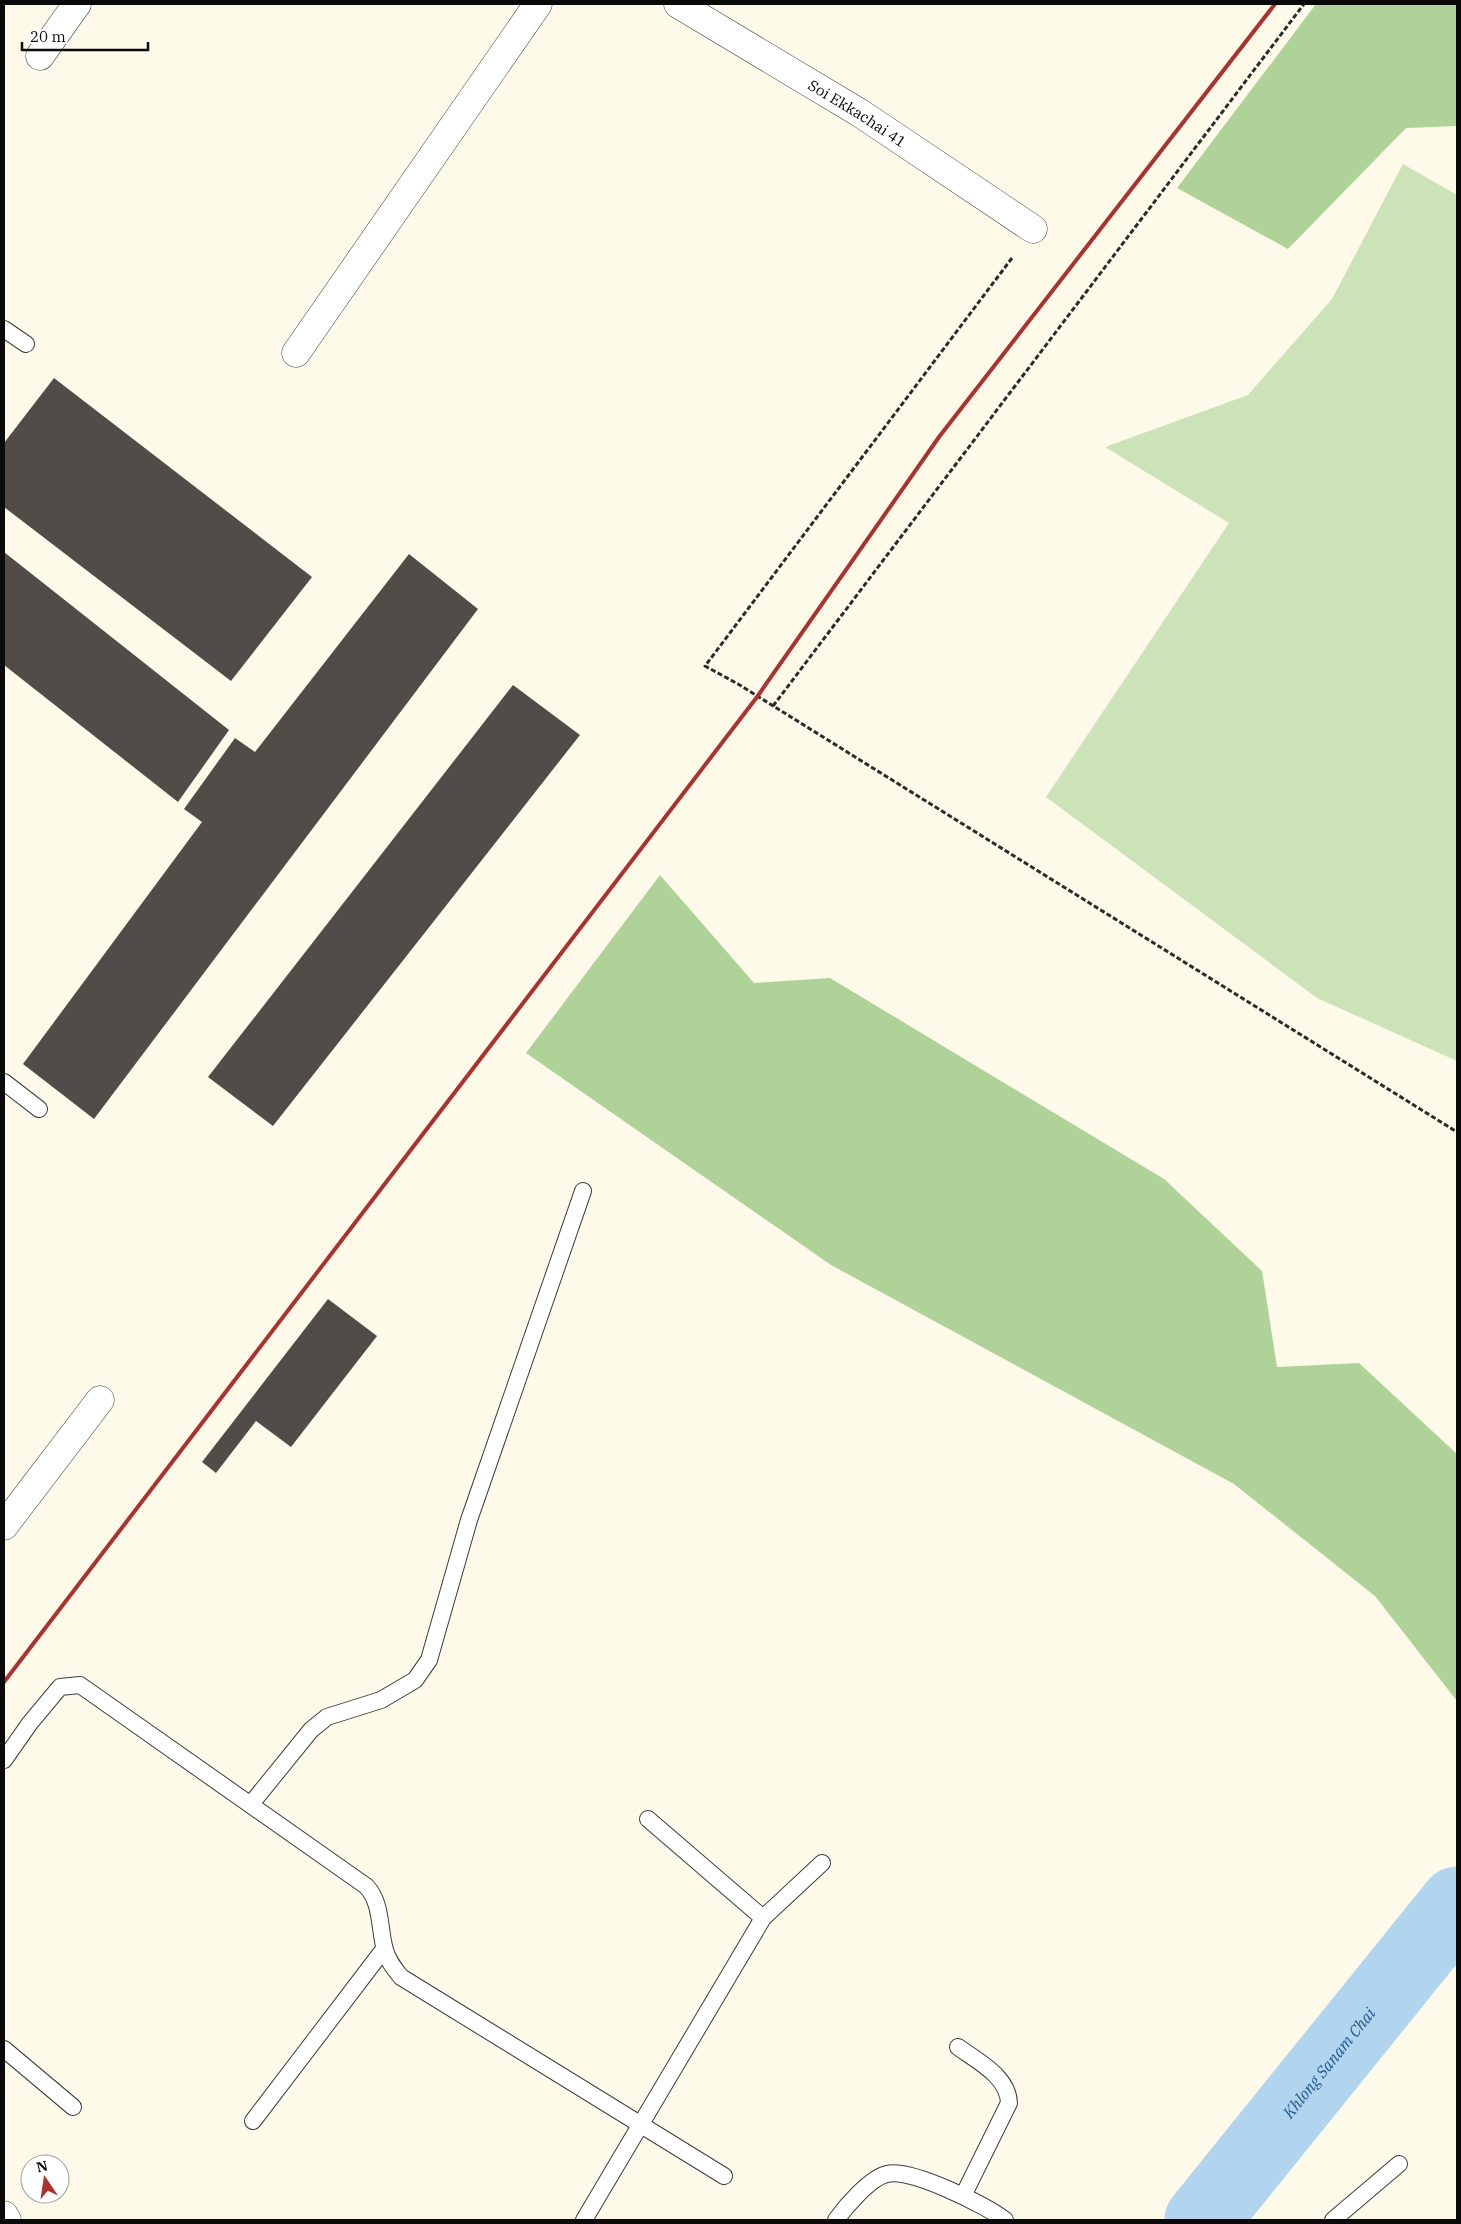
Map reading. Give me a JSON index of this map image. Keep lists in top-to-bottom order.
{
  "streets": {
    "street": ["Soi Ekkachai 41"]
  },
  "water": ["Khlong Sanam Chai"],
  "scale_bar": "20 m",
  "north": "top"
}
